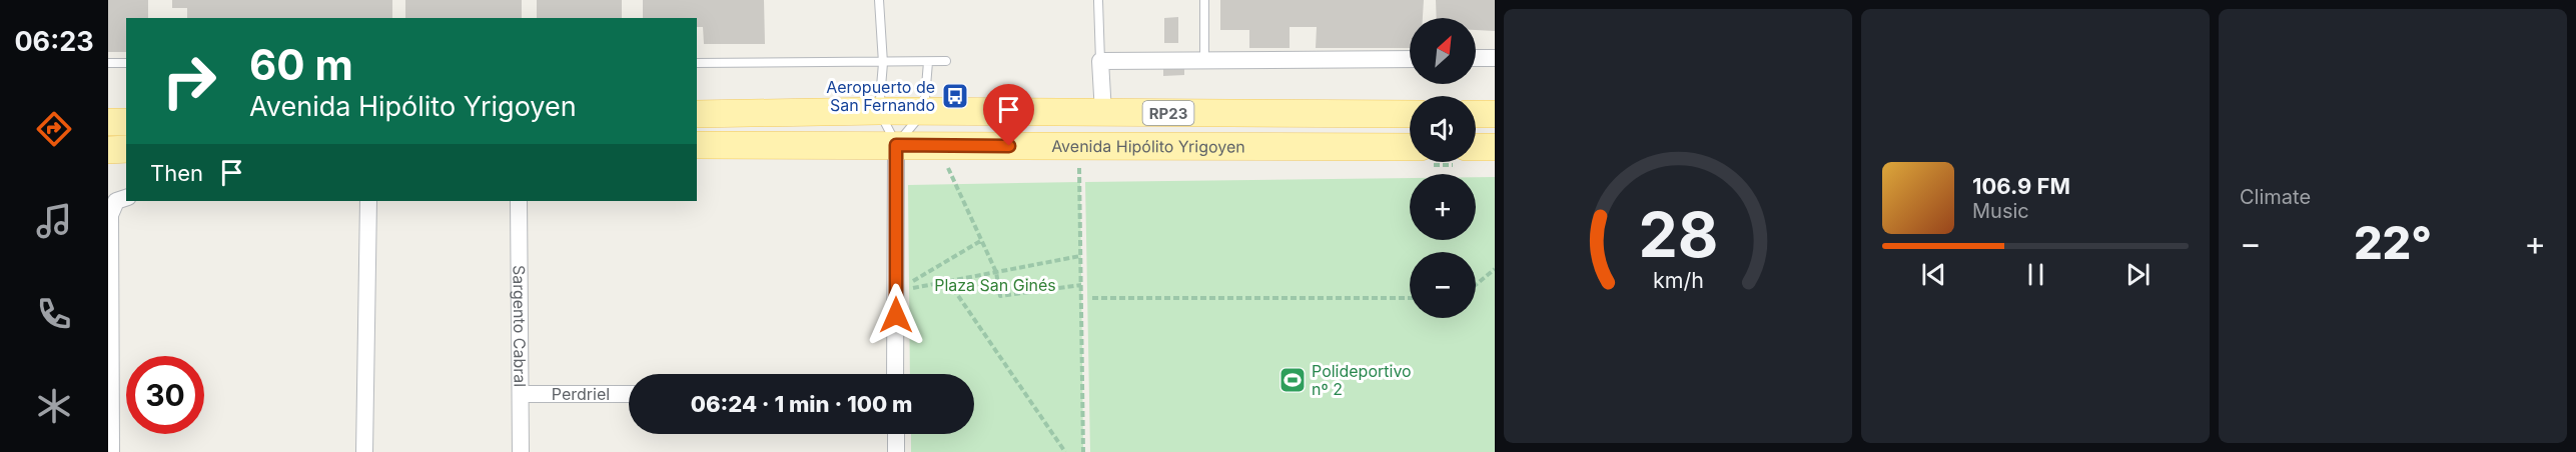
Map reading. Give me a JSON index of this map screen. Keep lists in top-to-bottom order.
{
  "streets": {
    "main road": ["RP23", "Avenida Hipólito Yrigoyen"],
    "street": ["Sargento Cabral", "Perdriel"]
  },
  "crossings": [
    ["Sargento Cabral", "Perdriel"]
  ],
  "parks": ["Plaza San Ginés"],
  "places": {
    "bus stop": ["Aeropuerto de San Fernando"],
    "sports": ["Polideportivo nº 2"]
  },
  "north": "top right",
  "page": {
    "tabs": "06:23",
    "tile": "Climate",
    "map_buttons": ["+", "−"],
    "turn": ["60 m", "Avenida Hipólito Yrigoyen"],
    "then": "Then",
    "song": ["106.9 FM", "Music"],
    "heat": ["−", "22°", "+"],
    "limit": "30",
    "trip": "06:24 · 1 min · 100 m",
    "gauge": ["28", "km/h"]
  }
}
